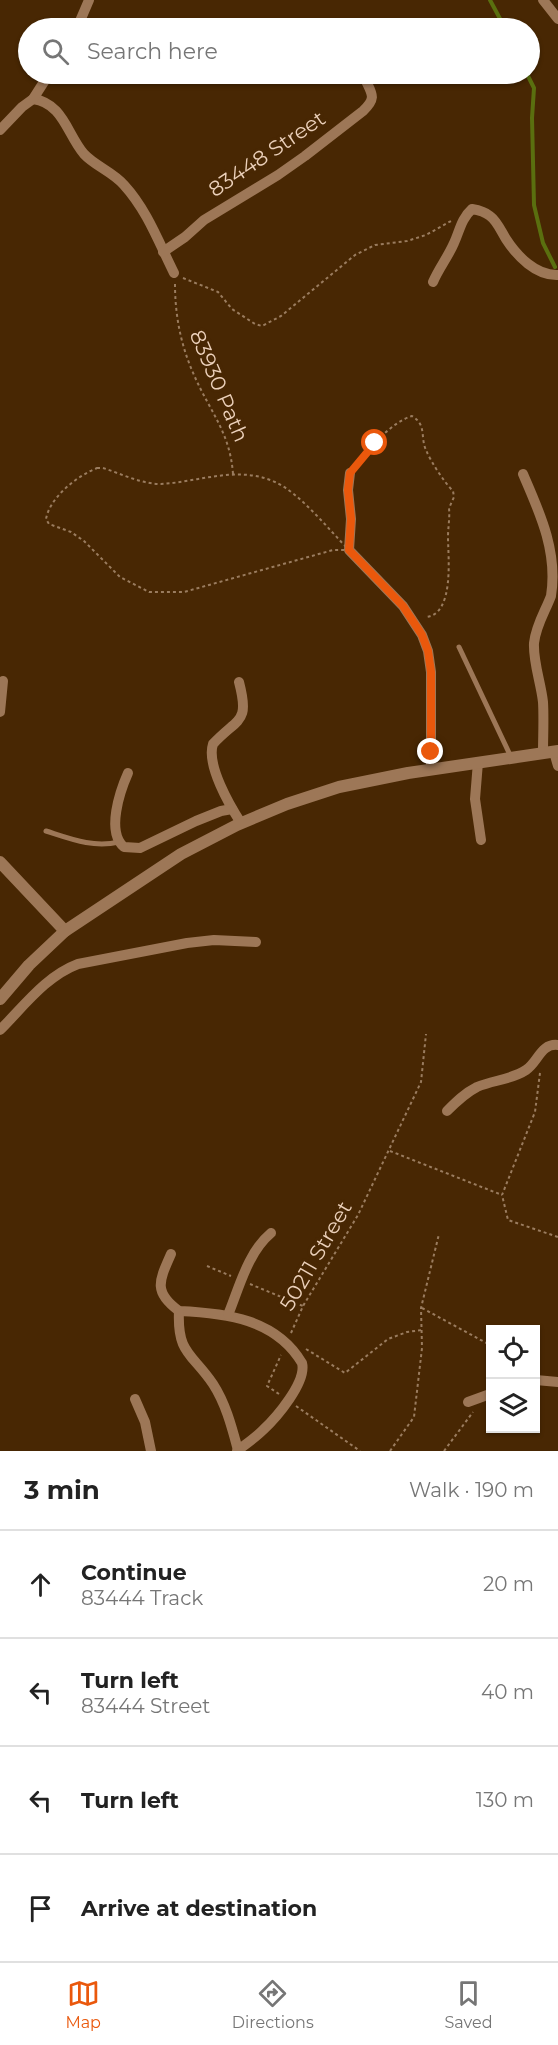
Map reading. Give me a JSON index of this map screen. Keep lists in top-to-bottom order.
{
  "streets": {
    "street": ["83448 Street"],
    "path": ["83930 Path", "50211 Street"]
  },
  "page": {
    "search": "Search here",
    "heading": ["3 min", "Walk · 190 m"],
    "list": [
      ["Continue", "83444 Track", "20 m"],
      ["Turn left", "83444 Street", "40 m"],
      ["Turn left", "130 m"],
      "Arrive at destination"
    ],
    "nav": ["Map", "Directions", "Saved"]
  }
}
